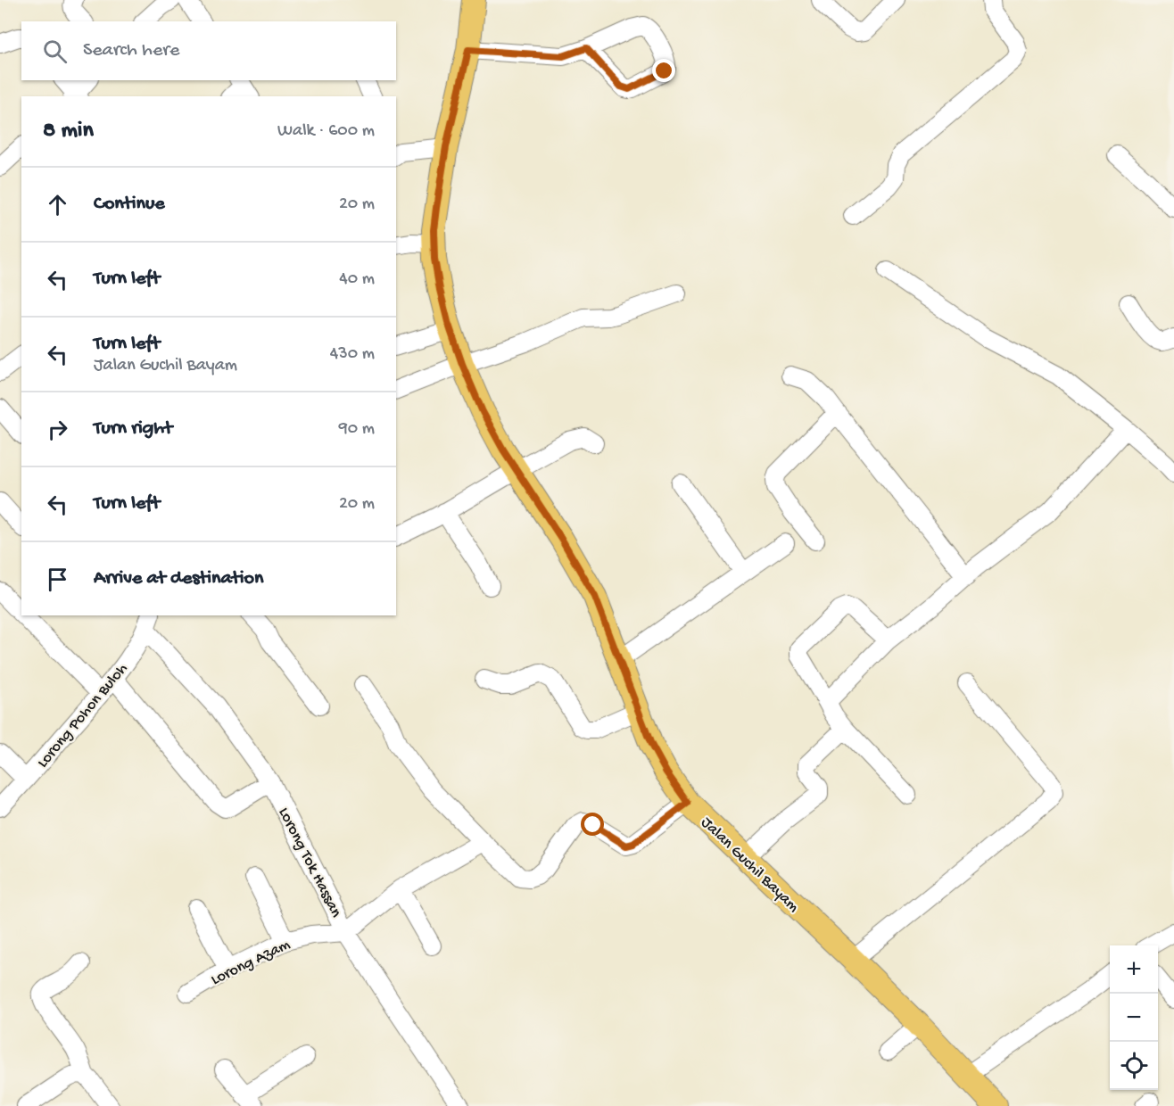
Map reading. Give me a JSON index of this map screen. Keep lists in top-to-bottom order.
{
  "streets": {
    "main road": ["Jalan Guchil Bayam"],
    "street": ["Lorong Pohon Buloh", "Lorong Tok Hassan", "Lorong Azam"]
  },
  "crossings": [
    ["Lorong Pohon Buloh", "Lorong Tok Hassan"],
    ["Lorong Tok Hassan", "Lorong Azam"]
  ],
  "page": {
    "search": "Search here",
    "heading": ["8 min", "Walk · 600 m"],
    "list": [
      ["Continue", "20 m"],
      ["Turn left", "40 m"],
      ["Turn left", "Jalan Guchil Bayam", "430 m"],
      ["Turn right", "90 m"],
      ["Turn left", "20 m"],
      "Arrive at destination"
    ],
    "map_buttons": ["+", "−"]
  }
}
